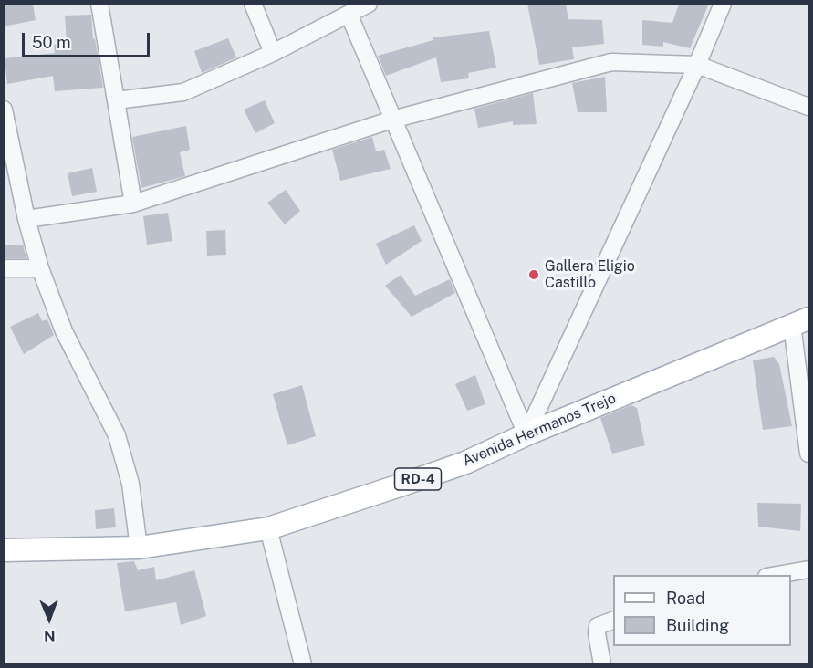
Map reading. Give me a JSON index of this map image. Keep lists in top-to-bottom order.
{
  "streets": {
    "main road": ["Avenida Hermanos Trejo", "RD-4"]
  },
  "places": ["Gallera Eligio Castillo"],
  "legend": ["Road", "Building"],
  "scale_bar": "50 m",
  "north": "bottom"
}
